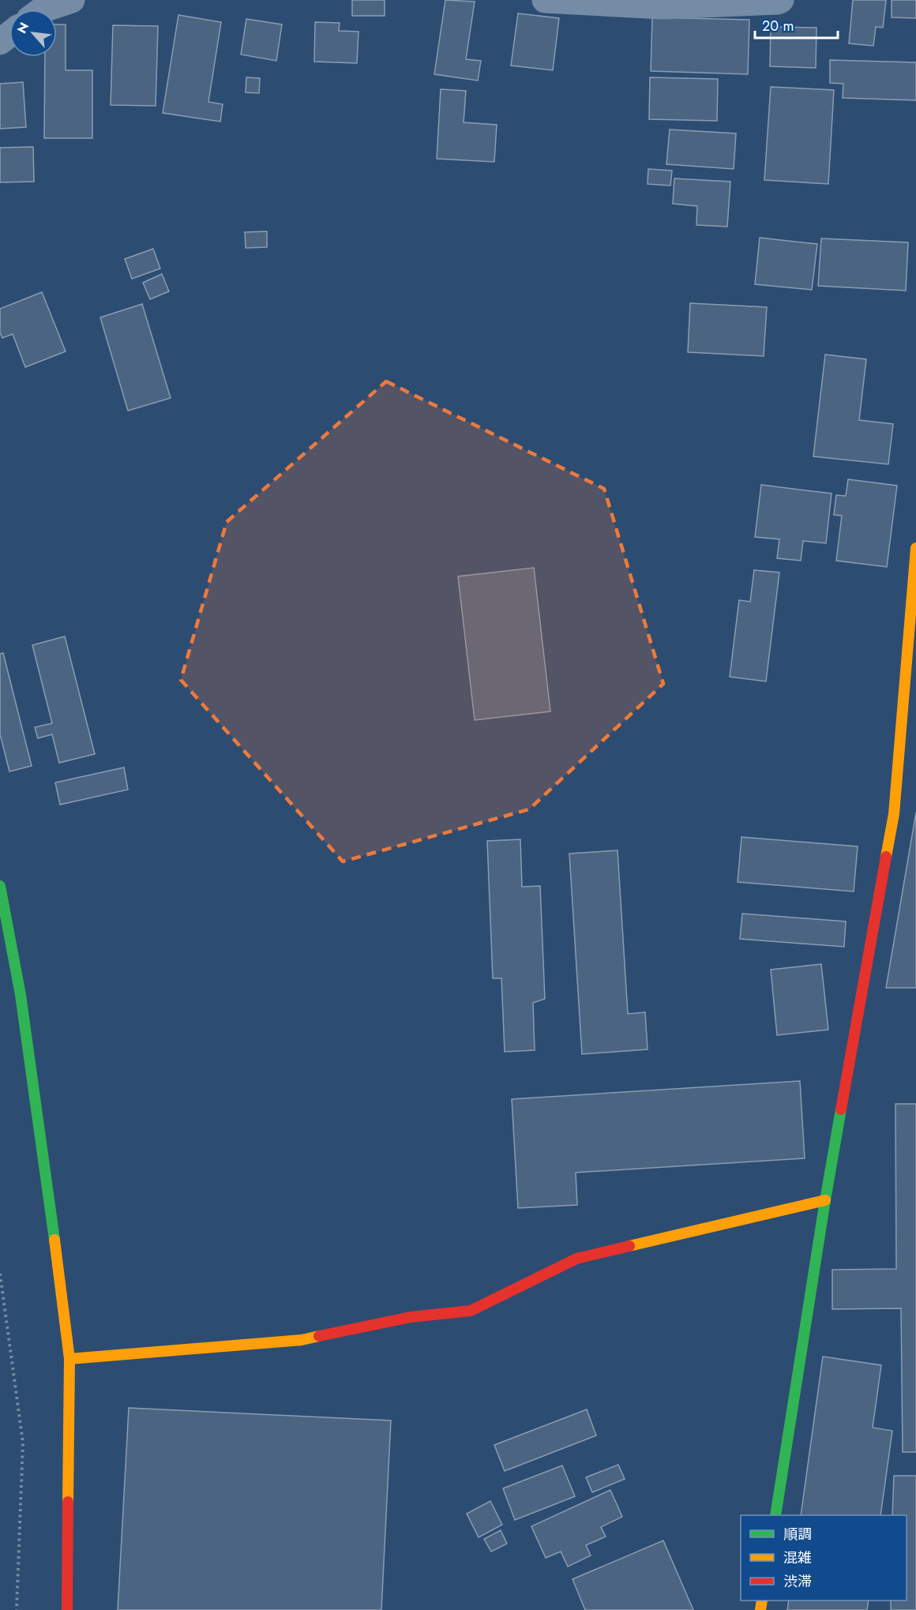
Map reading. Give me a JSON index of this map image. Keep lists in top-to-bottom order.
{
  "legend": ["順調", "混雑", "渋滞"],
  "scale_bar": "20 m",
  "north": "top left"
}
